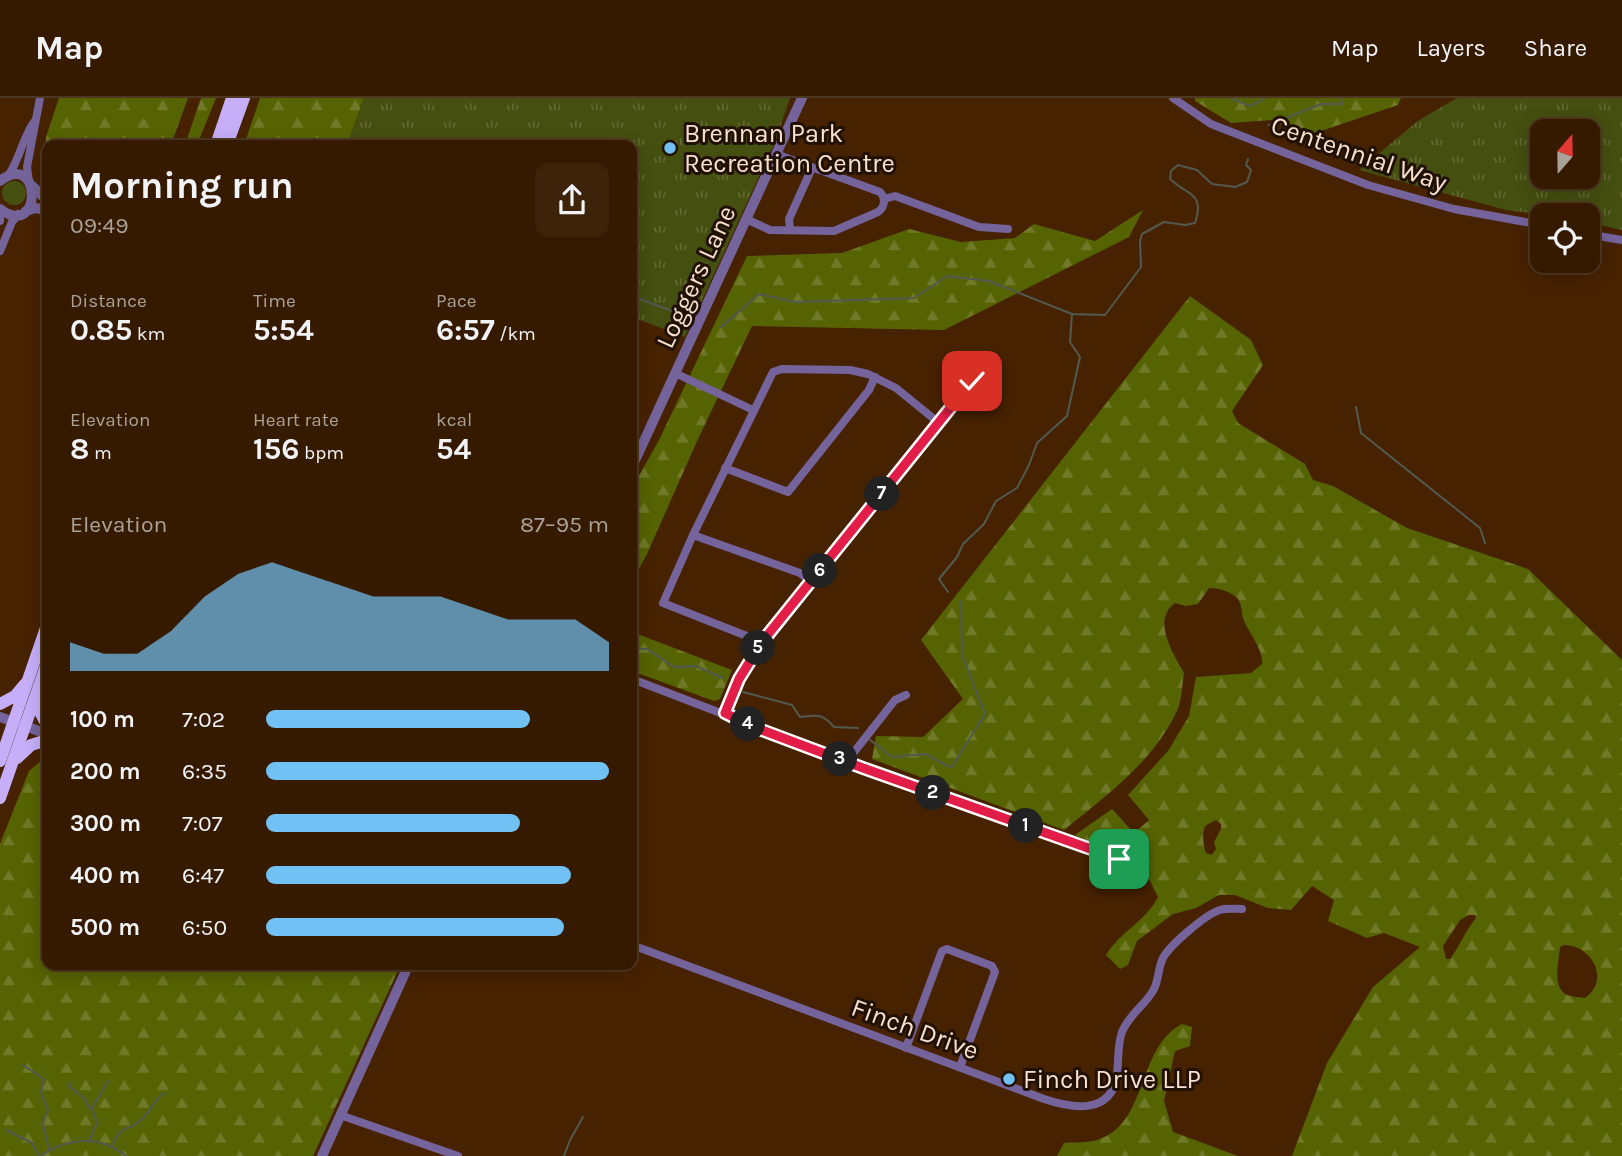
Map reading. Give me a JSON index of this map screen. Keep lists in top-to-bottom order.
{
  "streets": {
    "street": ["Centennial Way", "Loggers Lane", "Finch Drive"]
  },
  "places": ["Brennan Park Recreation Centre", "Finch Drive LLP"],
  "north": "top",
  "page": {
    "header": "Map",
    "nav": ["Map", "Layers", "Share"],
    "heading": ["Morning run", "09:49"],
    "stats": [
      ["Distance", "0.85 km"],
      ["Time", "5:54"],
      ["Pace", "6:57 /km"],
      ["Elevation", "8 m"],
      ["Heart rate", "156 bpm"],
      ["kcal", "54"]
    ],
    "pins": [
      "7",
      "6",
      "5",
      "4",
      "3",
      "2",
      "1"
    ],
    "chart": ["Elevation", "87–95 m"],
    "list": [
      {
        "name": "100 m",
        "note": "7:02"
      },
      {
        "name": "200 m",
        "note": "6:35"
      },
      {
        "name": "300 m",
        "note": "7:07"
      },
      {
        "name": "400 m",
        "note": "6:47"
      },
      {
        "name": "500 m",
        "note": "6:50"
      }
    ]
  }
}
